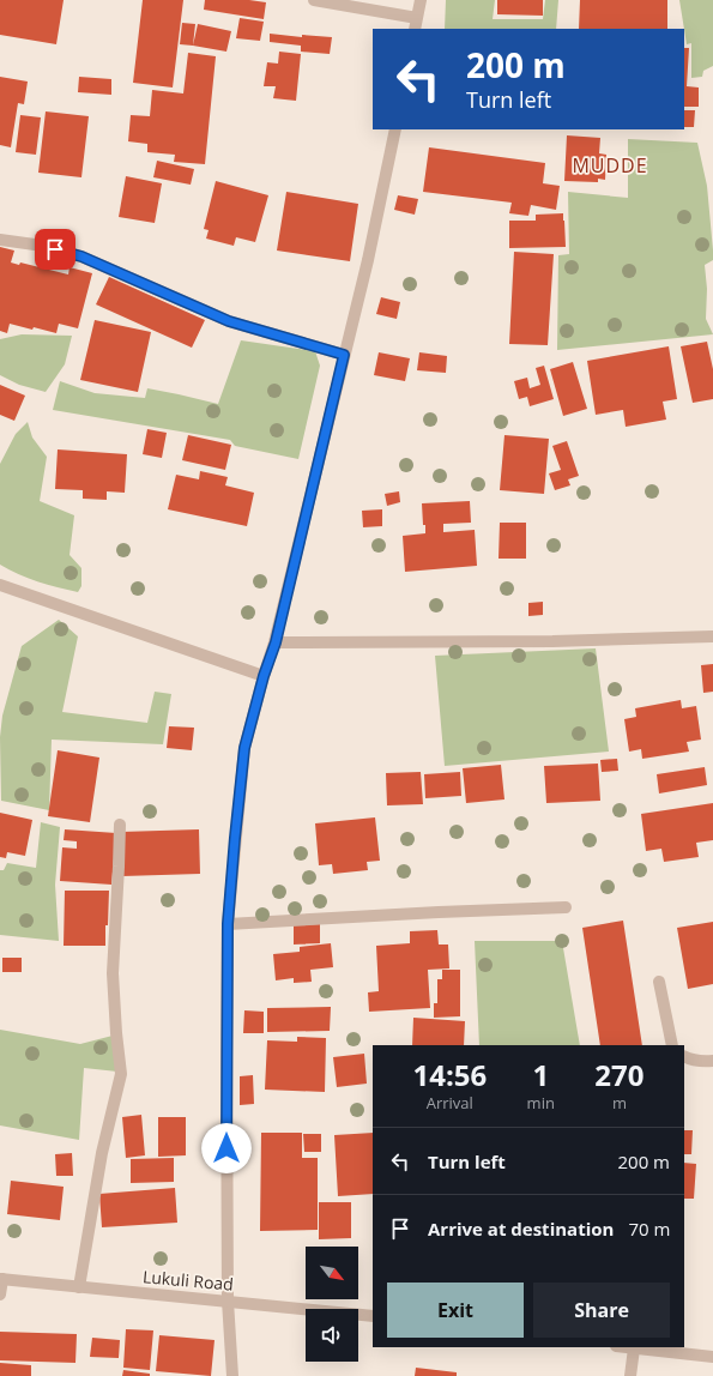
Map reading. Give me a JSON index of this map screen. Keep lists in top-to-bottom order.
{
  "streets": {
    "street": ["Lukuli Road"]
  },
  "districts": ["MUDDE"],
  "north": "bottom right",
  "page": {
    "turn": ["200 m", "Turn left"],
    "eta": [
      "14:56",
      "Arrival",
      "1",
      "min",
      "270",
      "m"
    ],
    "list": [
      {
        "name": "Turn left",
        "value": "200 m"
      },
      {
        "name": "Arrive at destination",
        "value": "70 m"
      }
    ],
    "buttons": ["Exit", "Share"]
  }
}
